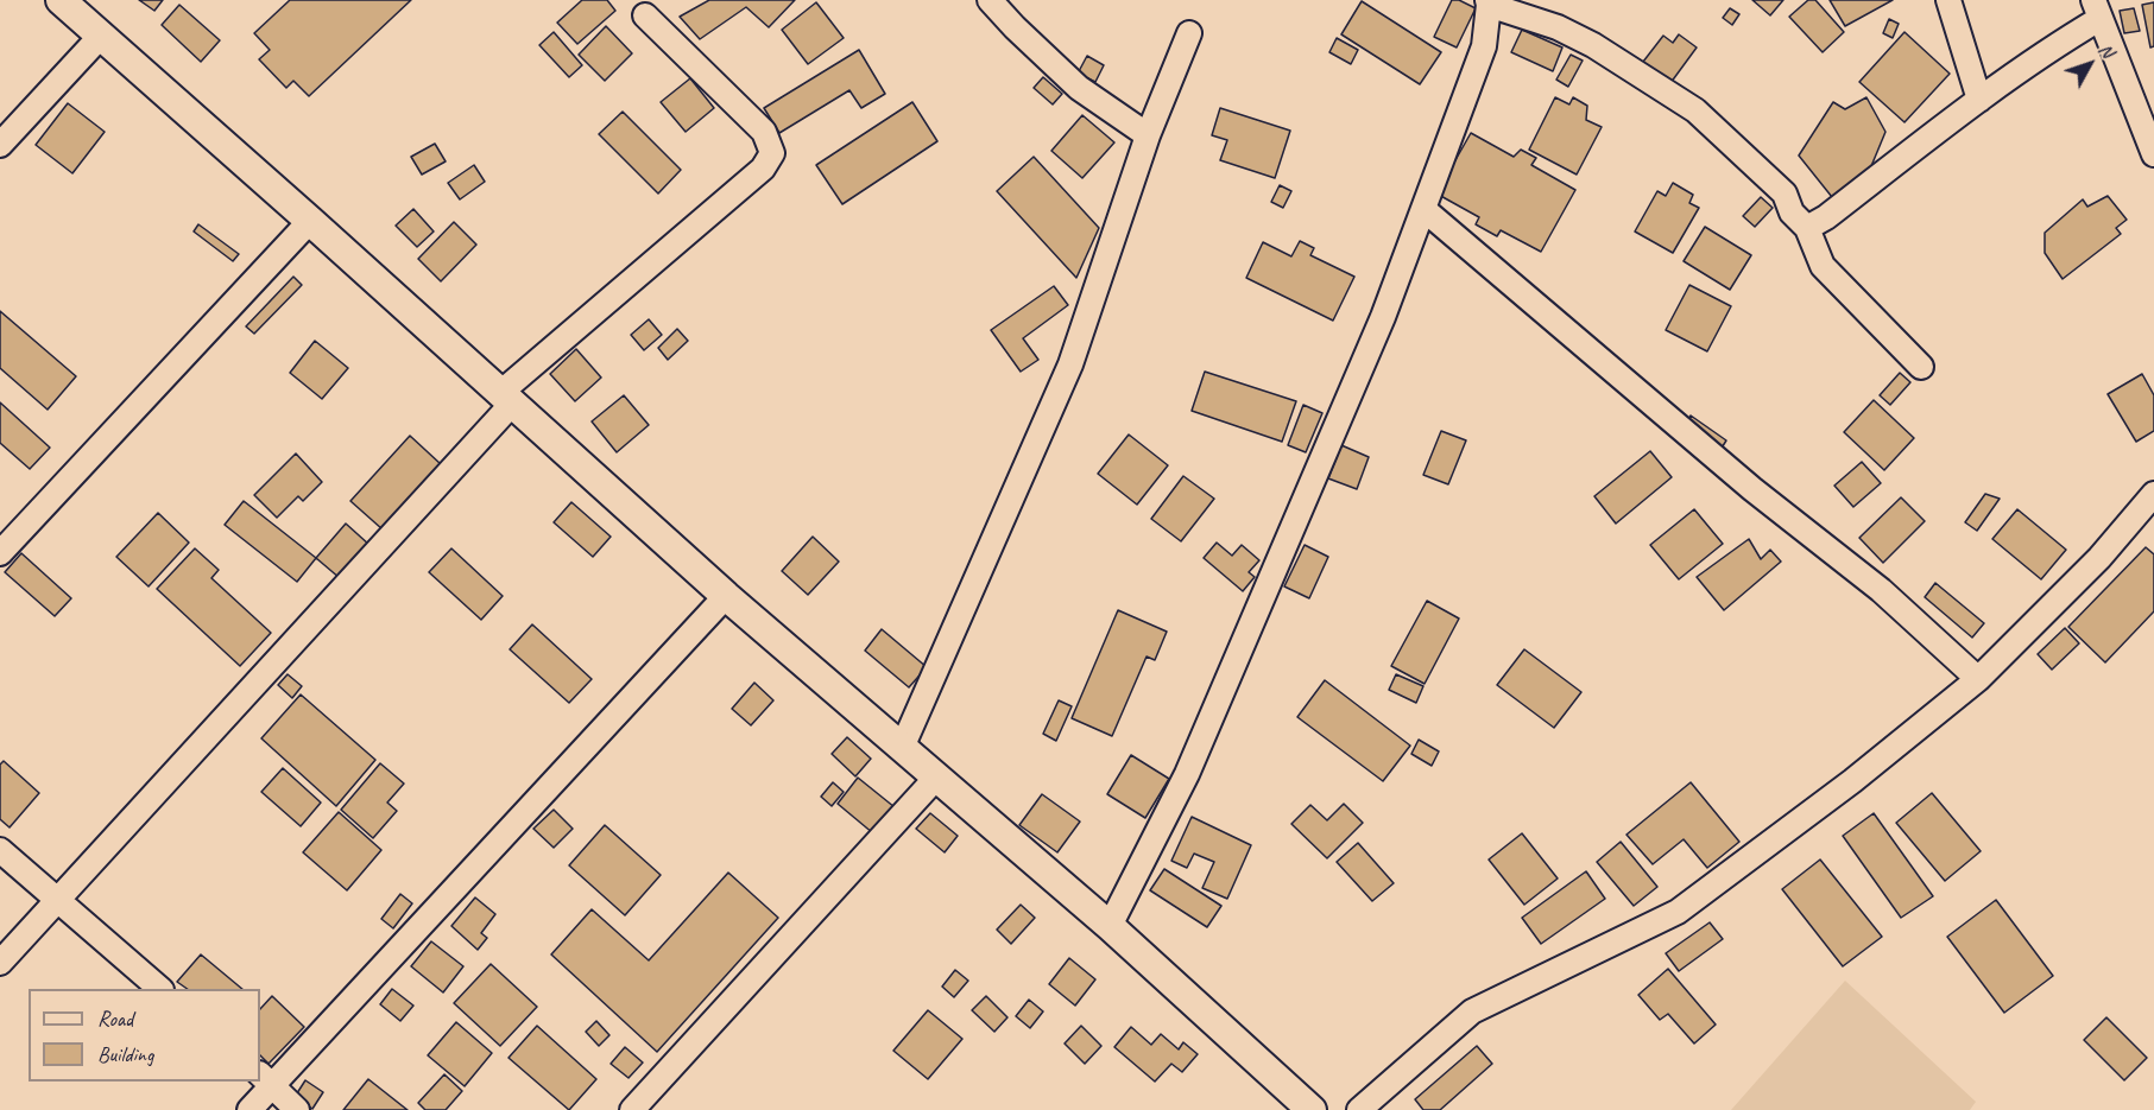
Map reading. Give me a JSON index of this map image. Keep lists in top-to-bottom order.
{
  "legend": ["Road", "Building"],
  "north": "top right"
}
